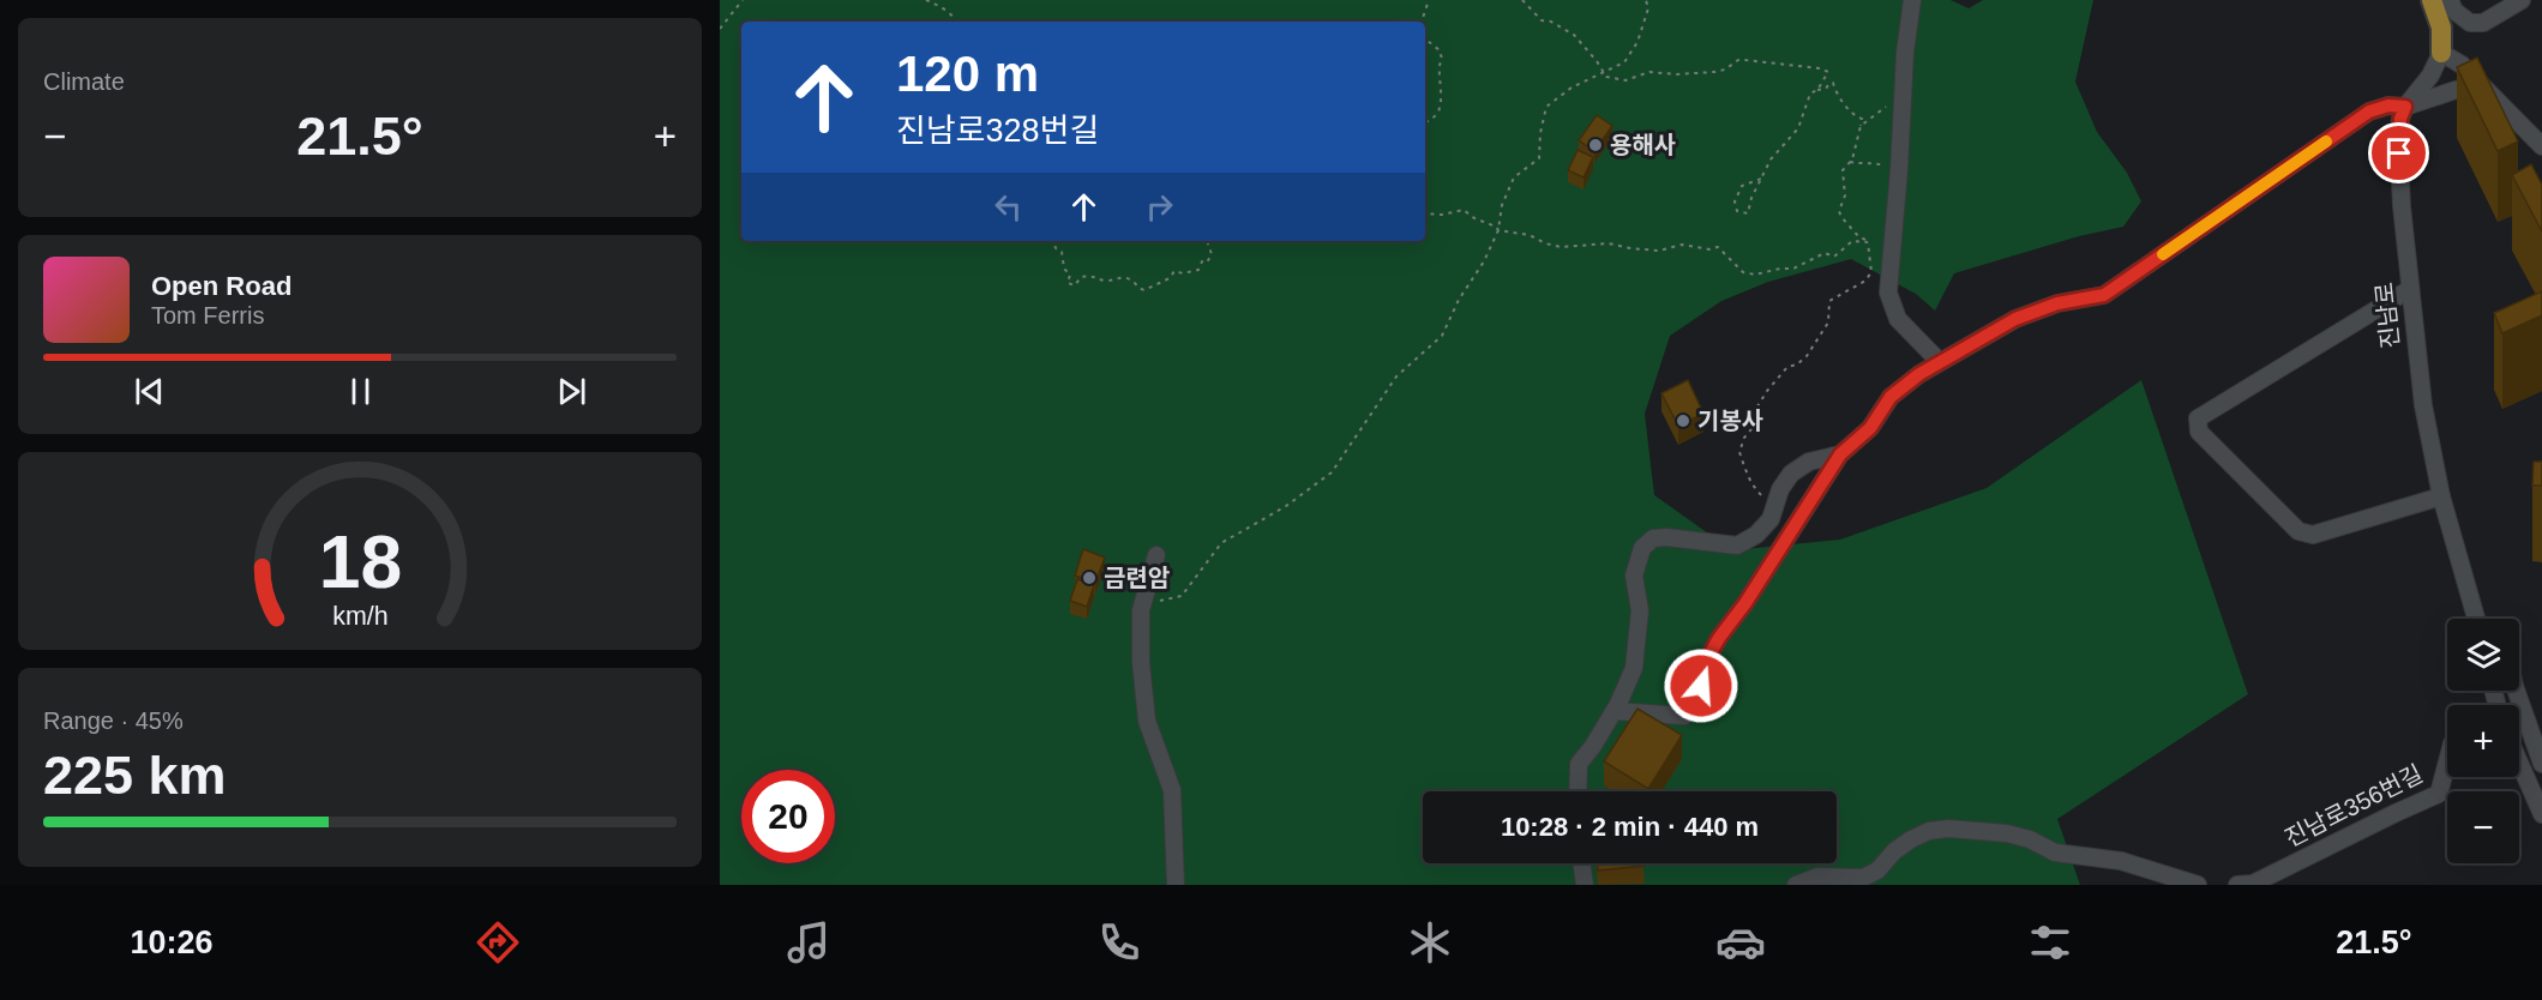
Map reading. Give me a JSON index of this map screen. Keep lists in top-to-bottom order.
{
  "streets": {
    "street": ["진남로", "진남로356번길"]
  },
  "places": ["용해사", "기봉사", "금련암"],
  "page": {
    "tile": [
      "Climate",
      ["Range · 45%", "225 km"]
    ],
    "turn": ["120 m", "진남로328번길"],
    "heat": ["−", "21.5°", "+"],
    "song": ["Open Road", "Tom Ferris"],
    "map_buttons": ["+", "−"],
    "limit": "20",
    "trip": "10:28 · 2 min · 440 m",
    "tabs": ["10:26", "21.5°"],
    "gauge": ["18", "km/h"]
  }
}
